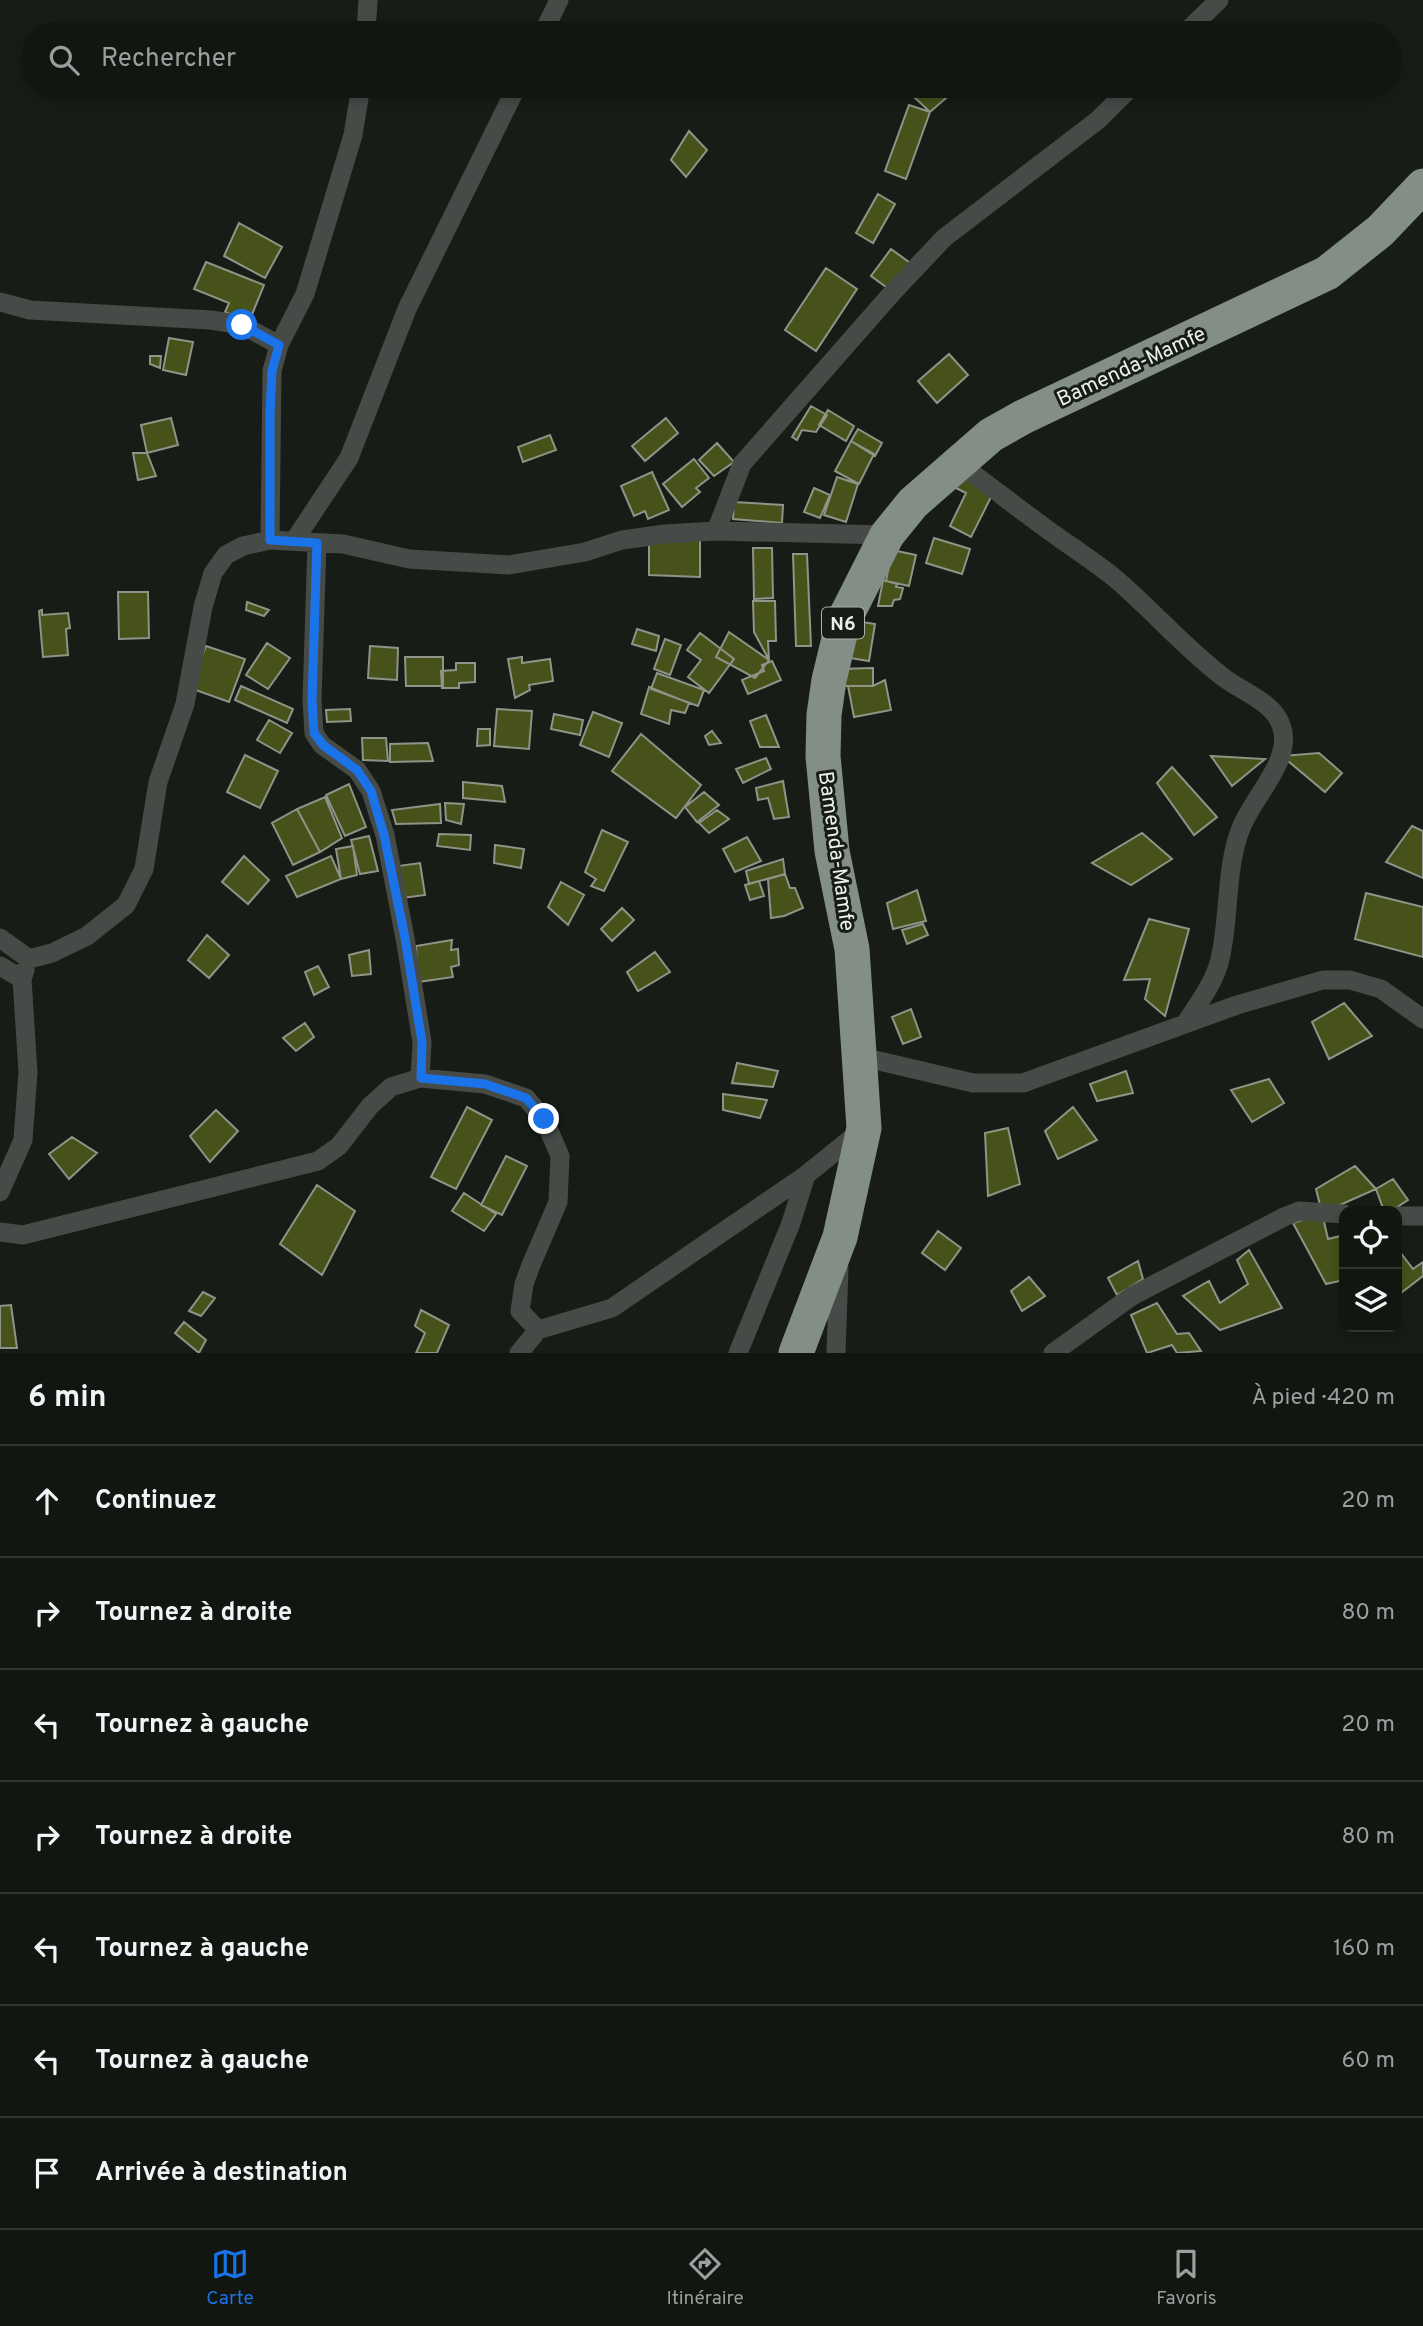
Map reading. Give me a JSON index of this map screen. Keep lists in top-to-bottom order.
{
  "streets": {
    "highway": ["Bamenda-Mamfe", "N6"]
  },
  "page": {
    "search": "Rechercher",
    "heading": ["6 min", "À pied · 420 m"],
    "list": [
      ["Continuez", "20 m"],
      ["Tournez à droite", "80 m"],
      ["Tournez à gauche", "20 m"],
      ["Tournez à droite", "80 m"],
      ["Tournez à gauche", "160 m"],
      ["Tournez à gauche", "60 m"],
      "Arrivée à destination"
    ],
    "nav": ["Carte", "Itinéraire", "Favoris"]
  }
}
